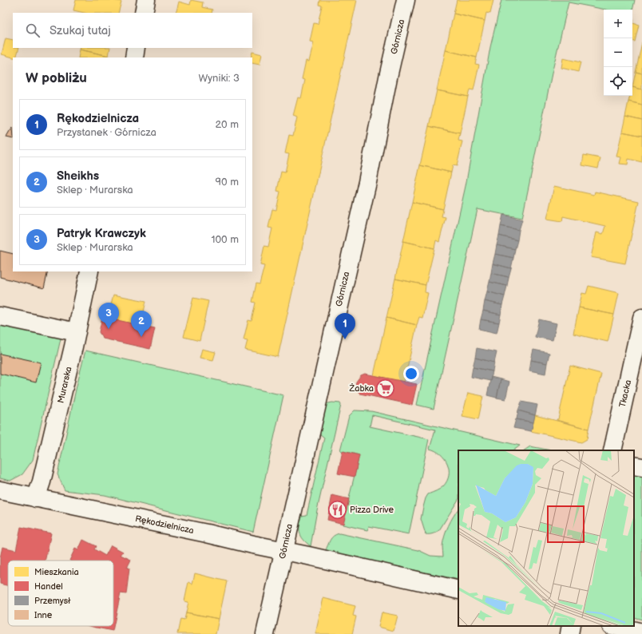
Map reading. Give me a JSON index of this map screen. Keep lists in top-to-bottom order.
{
  "streets": {
    "street": [
      "Górnicza",
      "Murarska",
      "Tkacka",
      "Rękodzielnicza"
    ]
  },
  "crossings": [
    ["Górnicza", "Rękodzielnicza"],
    ["Murarska", "Rękodzielnicza"]
  ],
  "places": {
    "supermarket": ["Żabka"],
    "restaurant": ["Pizza Drive"]
  },
  "legend": [
    "Mieszkania",
    "Handel",
    "Przemysł",
    "Inne"
  ],
  "page": {
    "map_buttons": ["+", "−"],
    "search": "Szukaj tutaj",
    "heading": ["W pobliżu", "Wyniki: 3"],
    "list": [
      {
        "mark": "1",
        "name": "Rękodzielnicza",
        "note": "Przystanek · Górnicza",
        "value": "20 m"
      },
      {
        "mark": "2",
        "name": "Sheikhs",
        "note": "Sklep · Murarska",
        "value": "90 m"
      },
      {
        "mark": "3",
        "name": "Patryk Krawczyk",
        "note": "Sklep · Murarska",
        "value": "100 m"
      }
    ],
    "pins": ["3", "2", "1"]
  }
}
